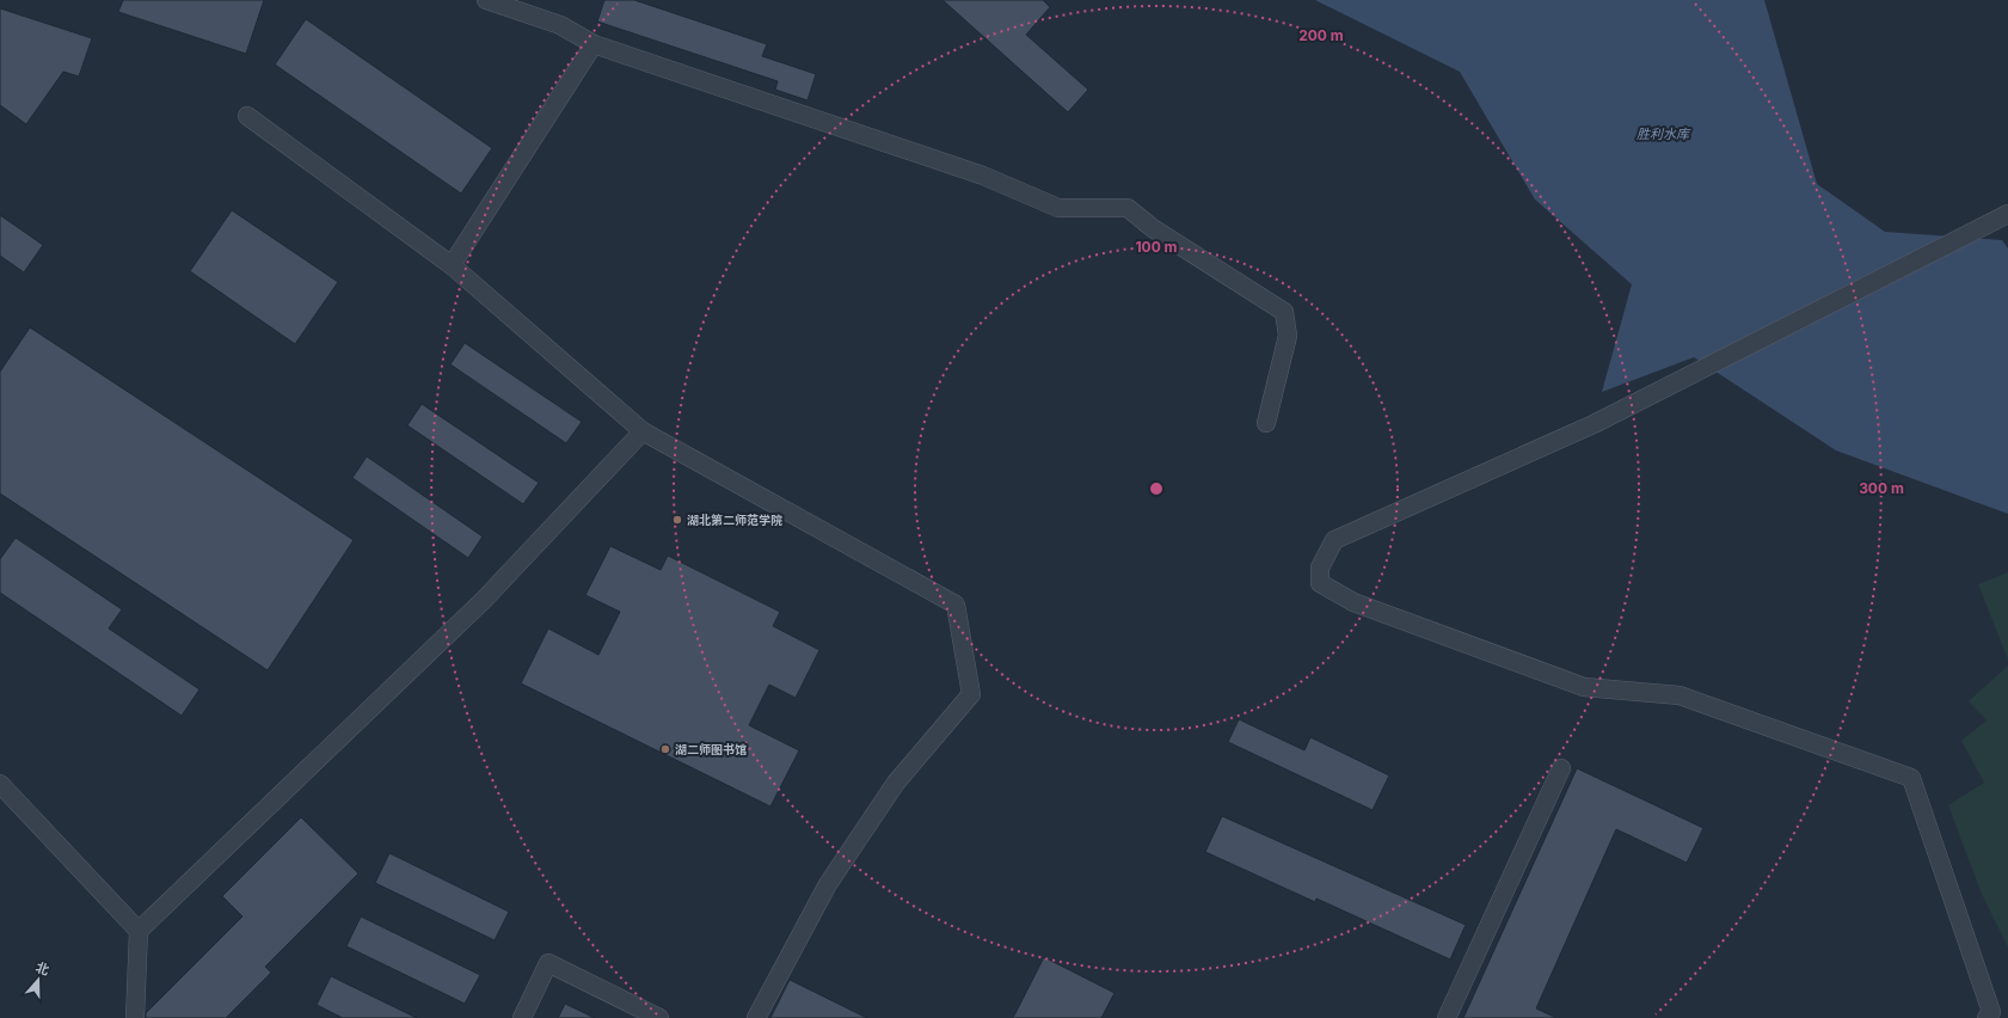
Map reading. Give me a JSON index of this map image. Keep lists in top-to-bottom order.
{
  "water": ["胜利水库"],
  "places": ["湖北第二师范学院", "湖二师图书馆"],
  "north": "top",
  "rings": ["200 m", "100 m", "300 m"]
}
